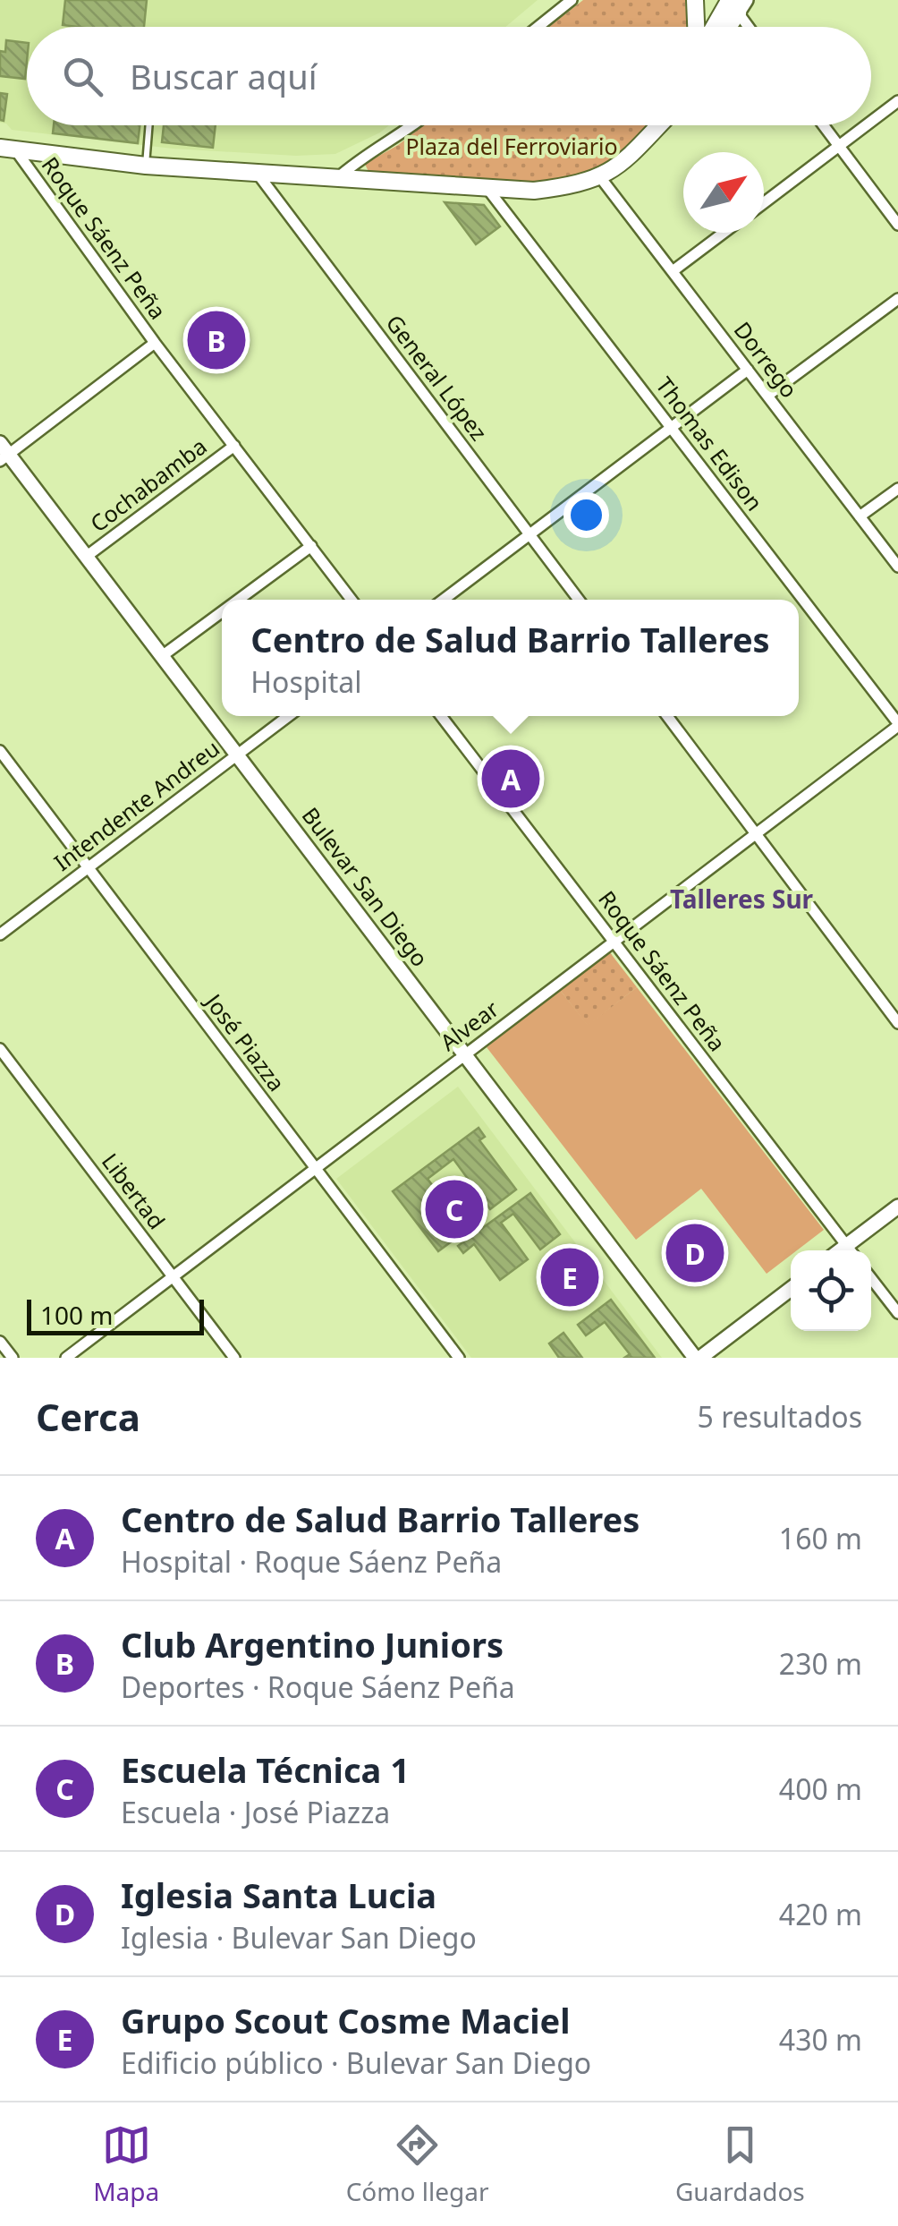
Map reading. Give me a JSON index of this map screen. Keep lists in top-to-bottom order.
{
  "streets": {
    "street": [
      "Roque Sáenz Peña",
      "Dorrego",
      "General López",
      "Thomas Edison",
      "Cochabamba",
      "Intendente Andreu",
      "Bulevar San Diego",
      "Alvear",
      "José Piazza",
      "Libertad"
    ]
  },
  "crossings": [
    ["Roque Sáenz Peña", "Cochabamba"],
    ["Roque Sáenz Peña", "Alvear"],
    ["Thomas Edison", "Alvear"],
    ["Cochabamba", "Bulevar San Diego"],
    ["Intendente Andreu", "Bulevar San Diego"],
    ["Intendente Andreu", "José Piazza"],
    ["Bulevar San Diego", "Alvear"],
    ["Alvear", "José Piazza"],
    ["Alvear", "Libertad"]
  ],
  "districts": ["Talleres Sur"],
  "parks": ["Plaza del Ferroviario"],
  "scale_bar": "100 m",
  "north": "top right",
  "page": {
    "search": "Buscar aquí",
    "pins": [
      "B",
      "A",
      "C",
      "D",
      "E"
    ],
    "popup": ["Centro de Salud Barrio Talleres", "Hospital"],
    "scale": "100 m",
    "heading": ["Cerca", "5 resultados"],
    "list": [
      {
        "mark": "A",
        "name": "Centro de Salud Barrio Talleres",
        "note": "Hospital · Roque Sáenz Peña",
        "value": "160 m"
      },
      {
        "mark": "B",
        "name": "Club Argentino Juniors",
        "note": "Deportes · Roque Sáenz Peña",
        "value": "230 m"
      },
      {
        "mark": "C",
        "name": "Escuela Técnica 1",
        "note": "Escuela · José Piazza",
        "value": "400 m"
      },
      {
        "mark": "D",
        "name": "Iglesia Santa Lucia",
        "note": "Iglesia · Bulevar San Diego",
        "value": "420 m"
      },
      {
        "mark": "E",
        "name": "Grupo Scout Cosme Maciel",
        "note": "Edificio público · Bulevar San Diego",
        "value": "430 m"
      }
    ],
    "nav": ["Mapa", "Cómo llegar", "Guardados"]
  }
}
